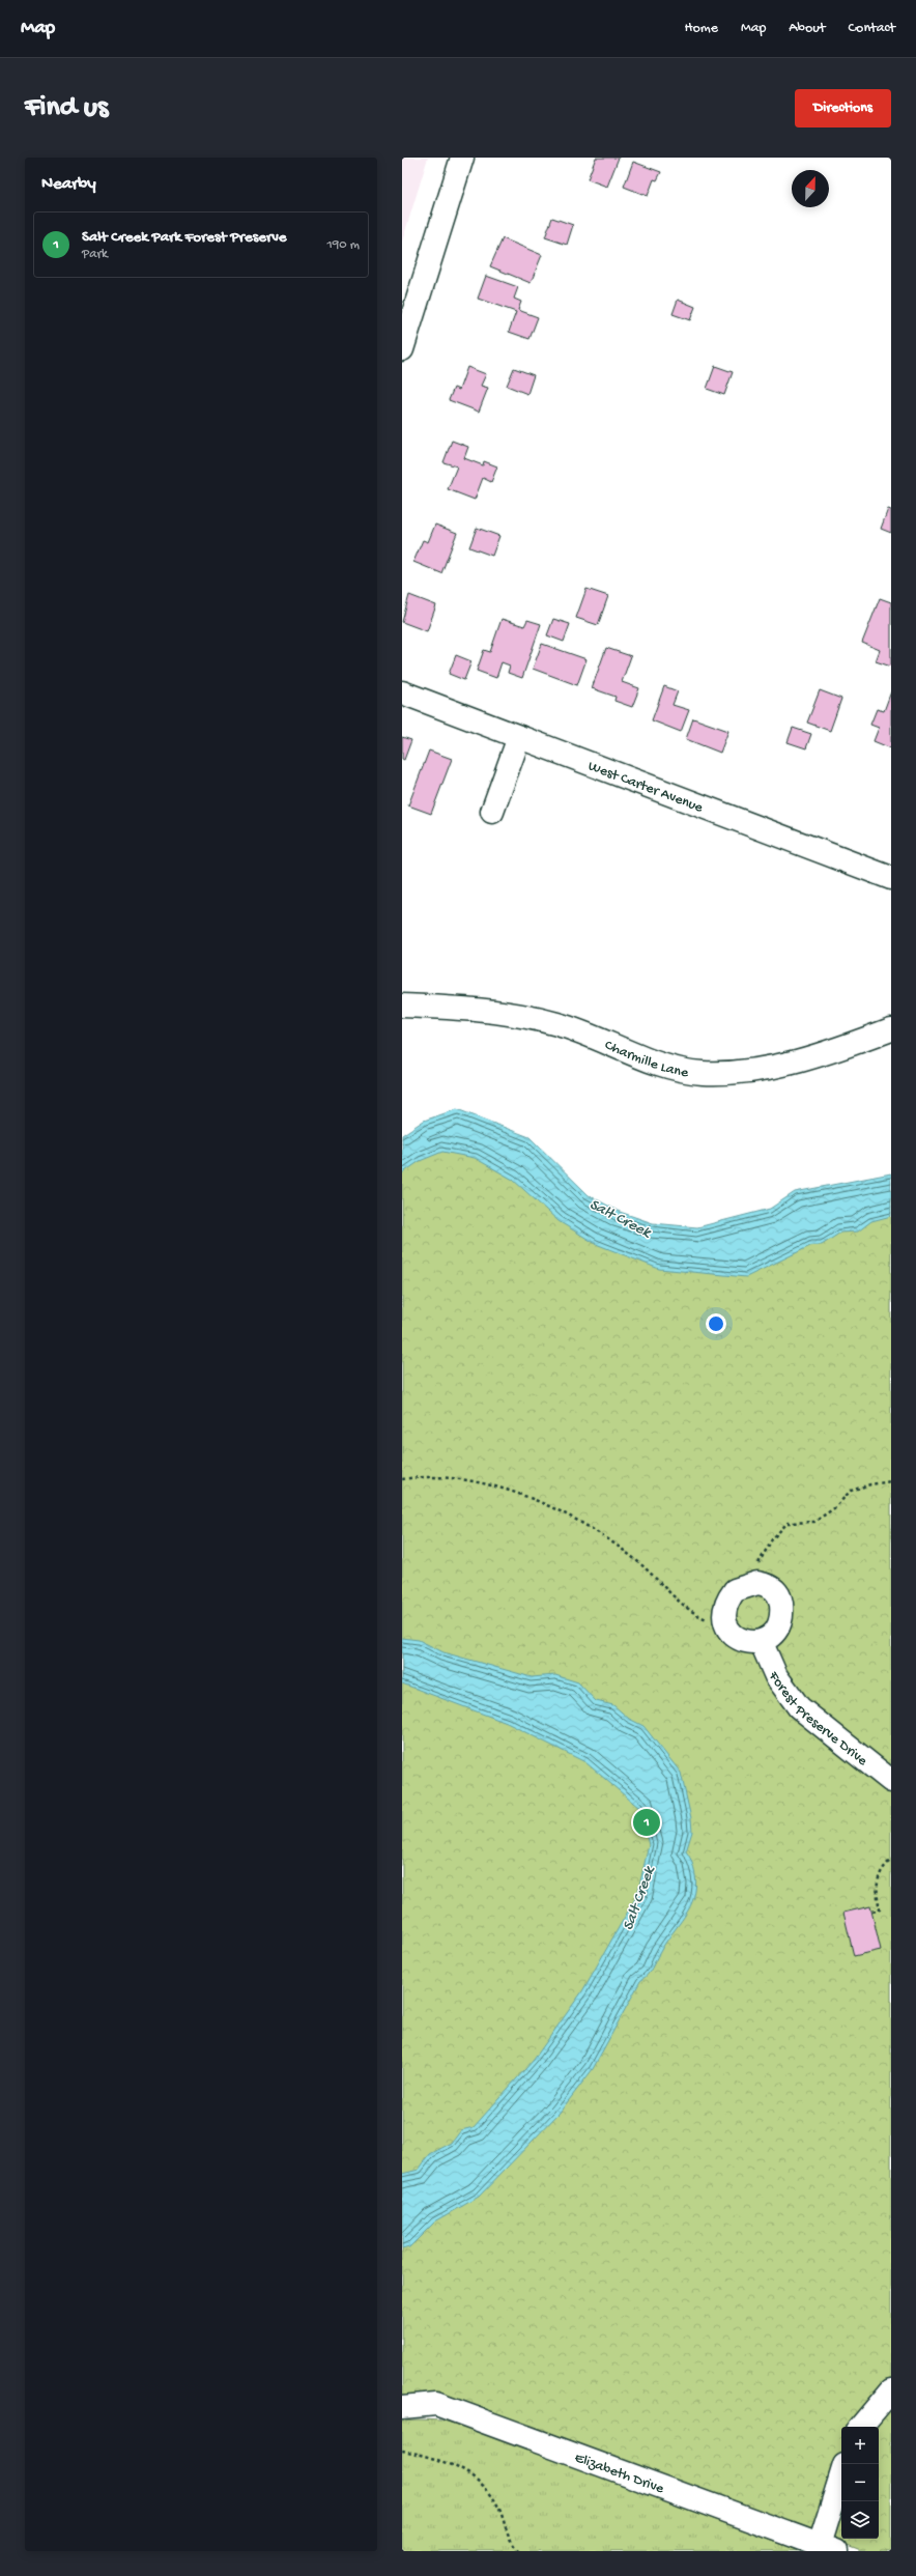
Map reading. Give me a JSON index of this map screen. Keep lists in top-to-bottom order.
{
  "streets": {
    "street": [
      "West Carter Avenue",
      "Charmille Lane",
      "Forest Preserve Drive",
      "Elizabeth Drive"
    ]
  },
  "water": ["Salt Creek"],
  "north": "top",
  "page": {
    "header": "Map",
    "nav": [
      "Home",
      "Map",
      "About",
      "Contact"
    ],
    "buttons": "Directions",
    "title": "Find us",
    "heading": "Nearby",
    "list": [
      {
        "mark": "1",
        "name": "Salt Creek Park Forest Preserve",
        "note": "Park",
        "value": "190 m"
      }
    ],
    "pins": "1",
    "map_buttons": ["+", "−"]
  }
}
